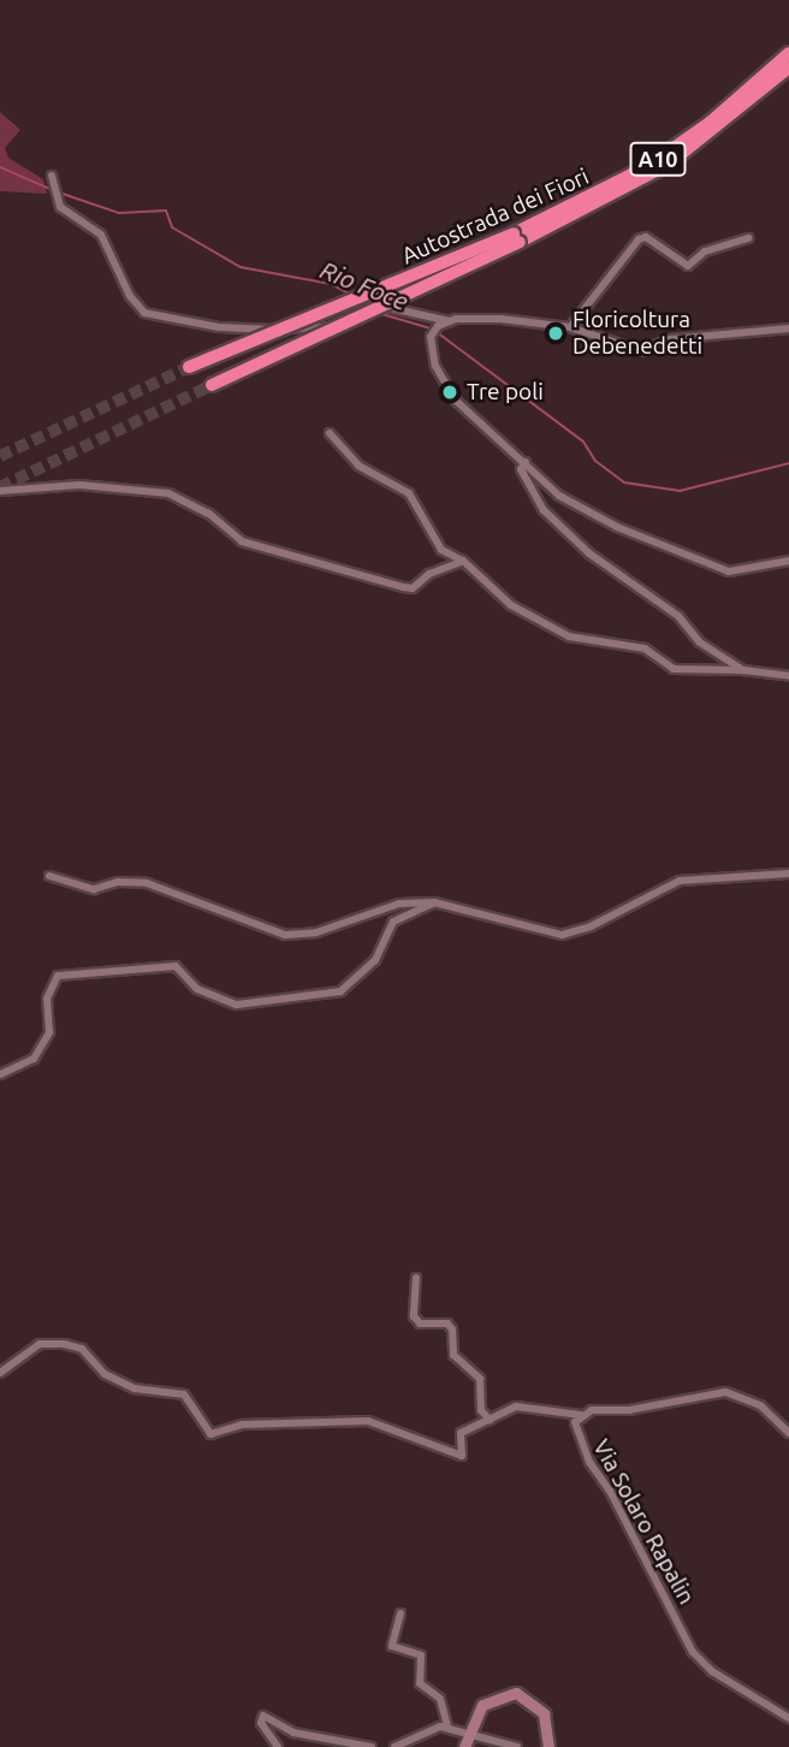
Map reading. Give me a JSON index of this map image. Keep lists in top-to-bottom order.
{
  "streets": {
    "highway": ["A10", "Autostrada dei Fiori"],
    "street": ["Via Solaro Rapalin"]
  },
  "water": ["Rio Foce"],
  "places": ["Floricoltura Debenedetti", "Tre poli"]
}
